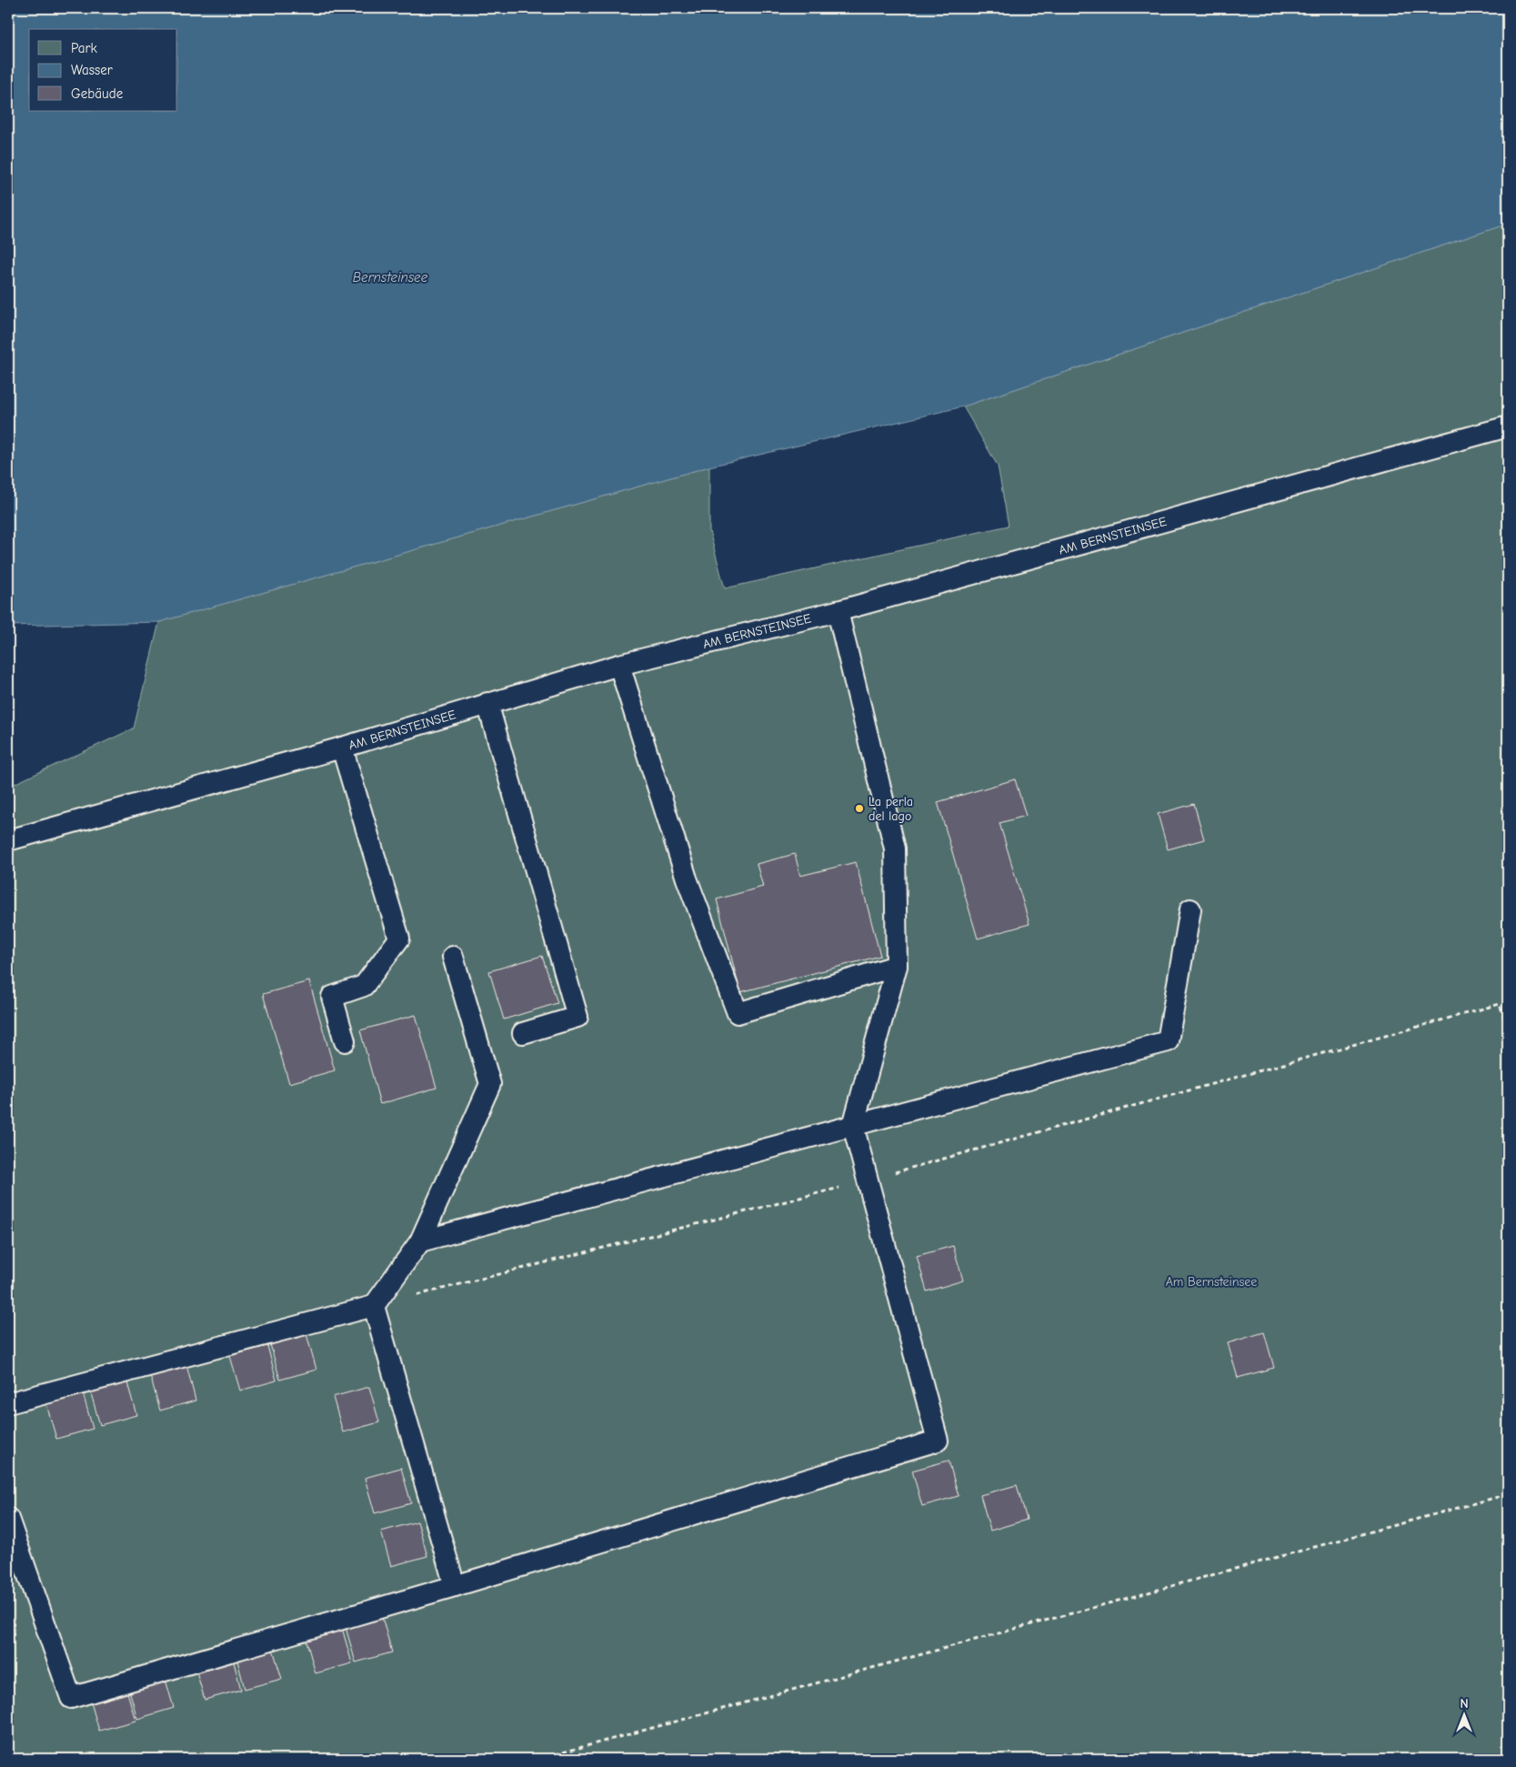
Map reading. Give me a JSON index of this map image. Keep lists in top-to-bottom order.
{
  "streets": {
    "lane": ["AM BERNSTEINSEE"]
  },
  "water": ["Bernsteinsee"],
  "parks": ["Am Bernsteinsee"],
  "places": ["La perla del lago"],
  "legend": ["Park", "Wasser", "Gebäude"],
  "north": "top"
}
